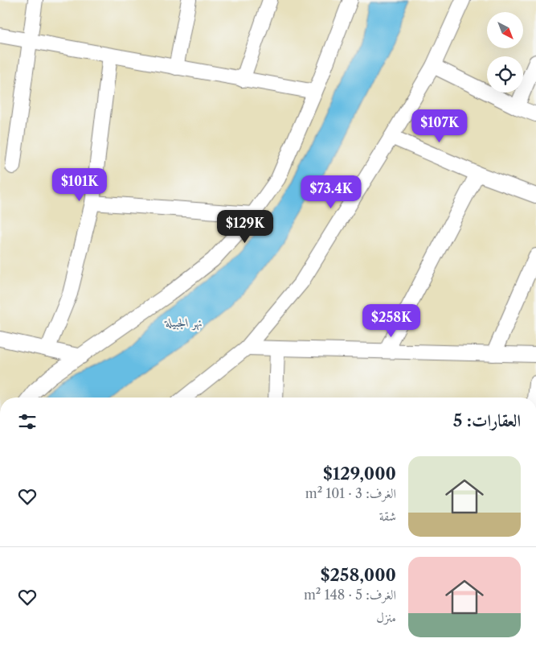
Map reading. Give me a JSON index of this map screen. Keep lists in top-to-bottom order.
{
  "water": ["نهر الجبيلة"],
  "north": "bottom right",
  "page": {
    "price": [
      "$107K",
      "$101K",
      "$73.4K",
      "$129K",
      "$258K"
    ],
    "heading": "العقارات: 5",
    "list": [
      {
        "name": "$129,000",
        "note": "الغرف: 3 · 101 m² · شقة"
      },
      {
        "name": "$258,000",
        "note": "الغرف: 5 · 148 m² · منزل"
      }
    ]
  }
}
